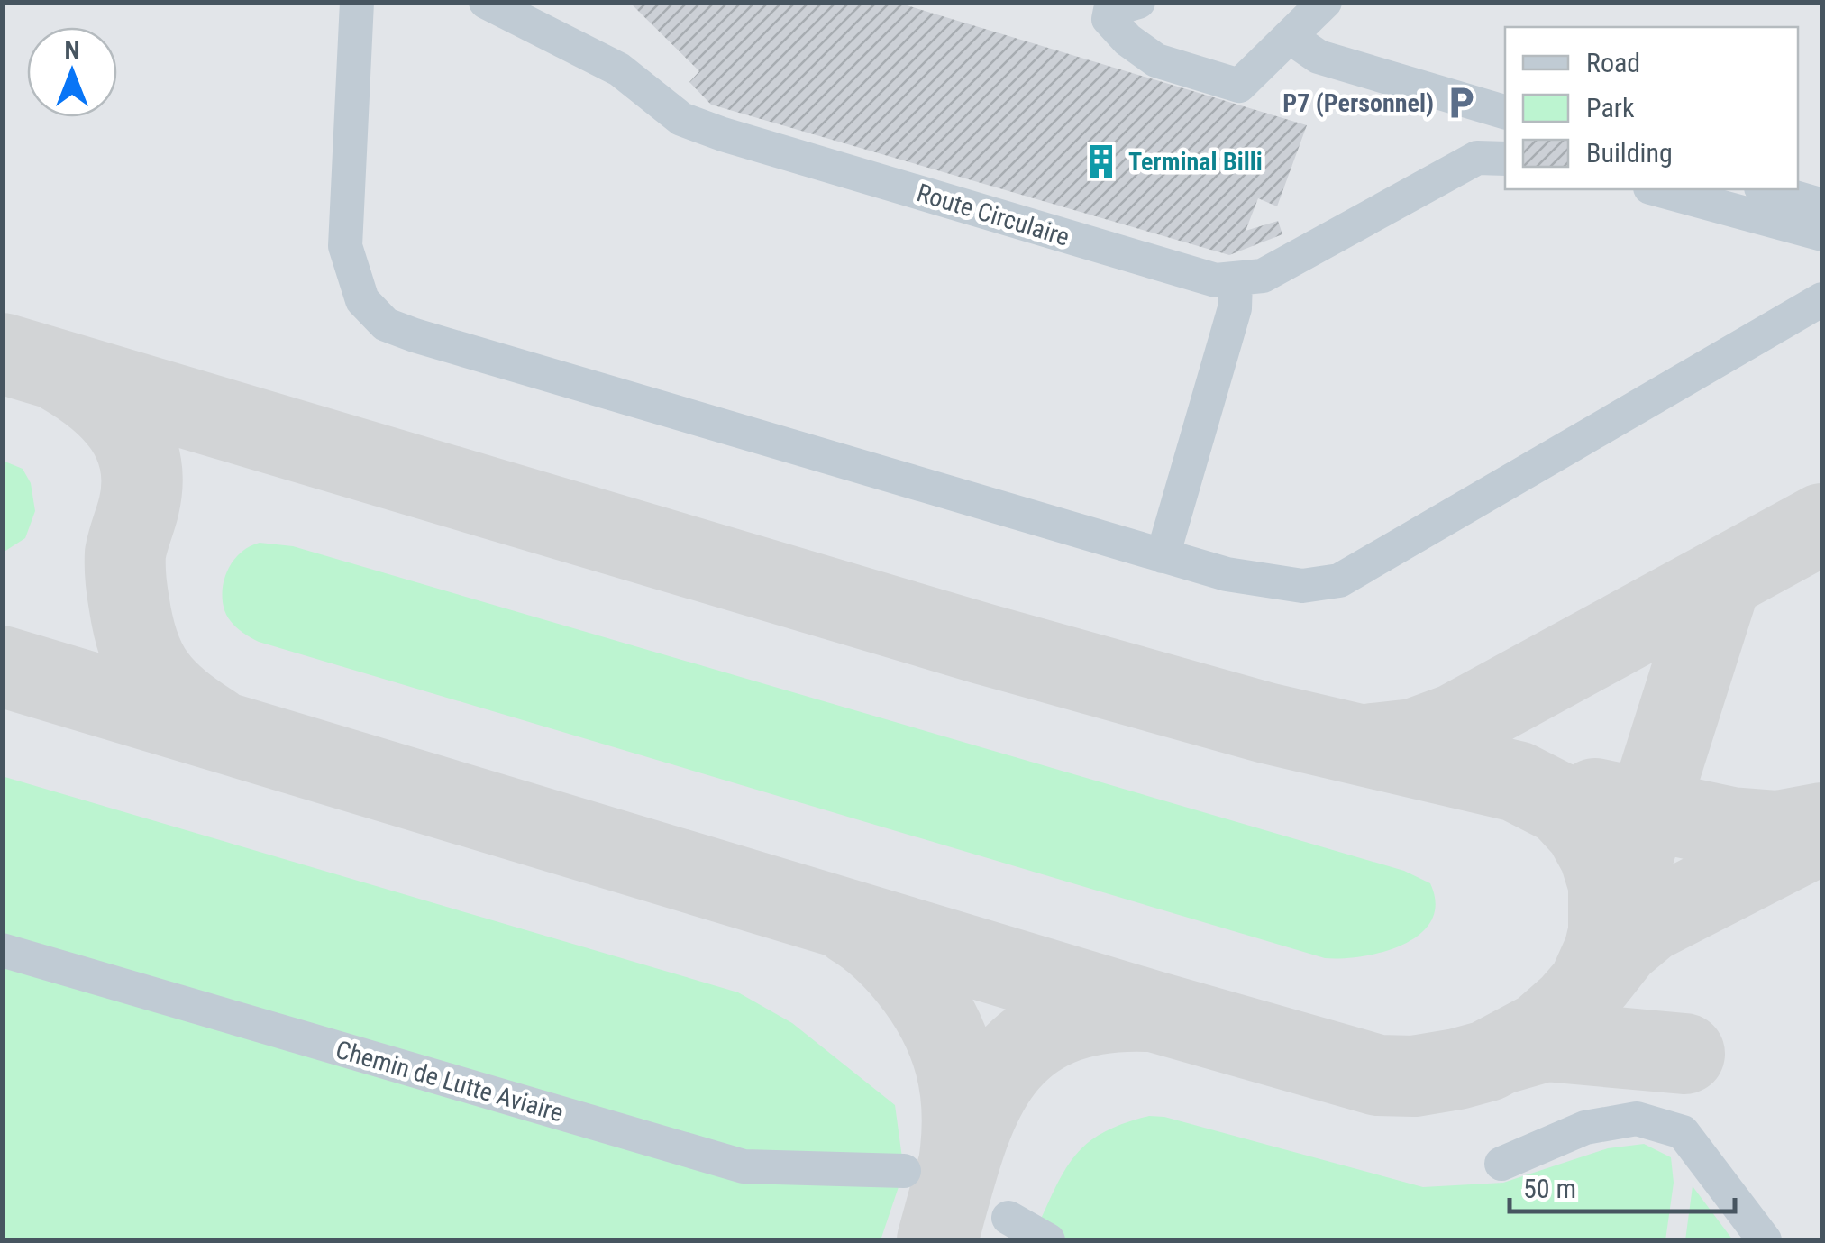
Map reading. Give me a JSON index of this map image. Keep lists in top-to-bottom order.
{
  "streets": {
    "lane": ["Route Circulaire", "Chemin de Lutte Aviaire"]
  },
  "places": {
    "parking": ["P7 (Personnel)"],
    "building": ["Terminal Billi"]
  },
  "legend": ["Road", "Park", "Building"],
  "scale_bar": "50 m",
  "north": "top"
}
